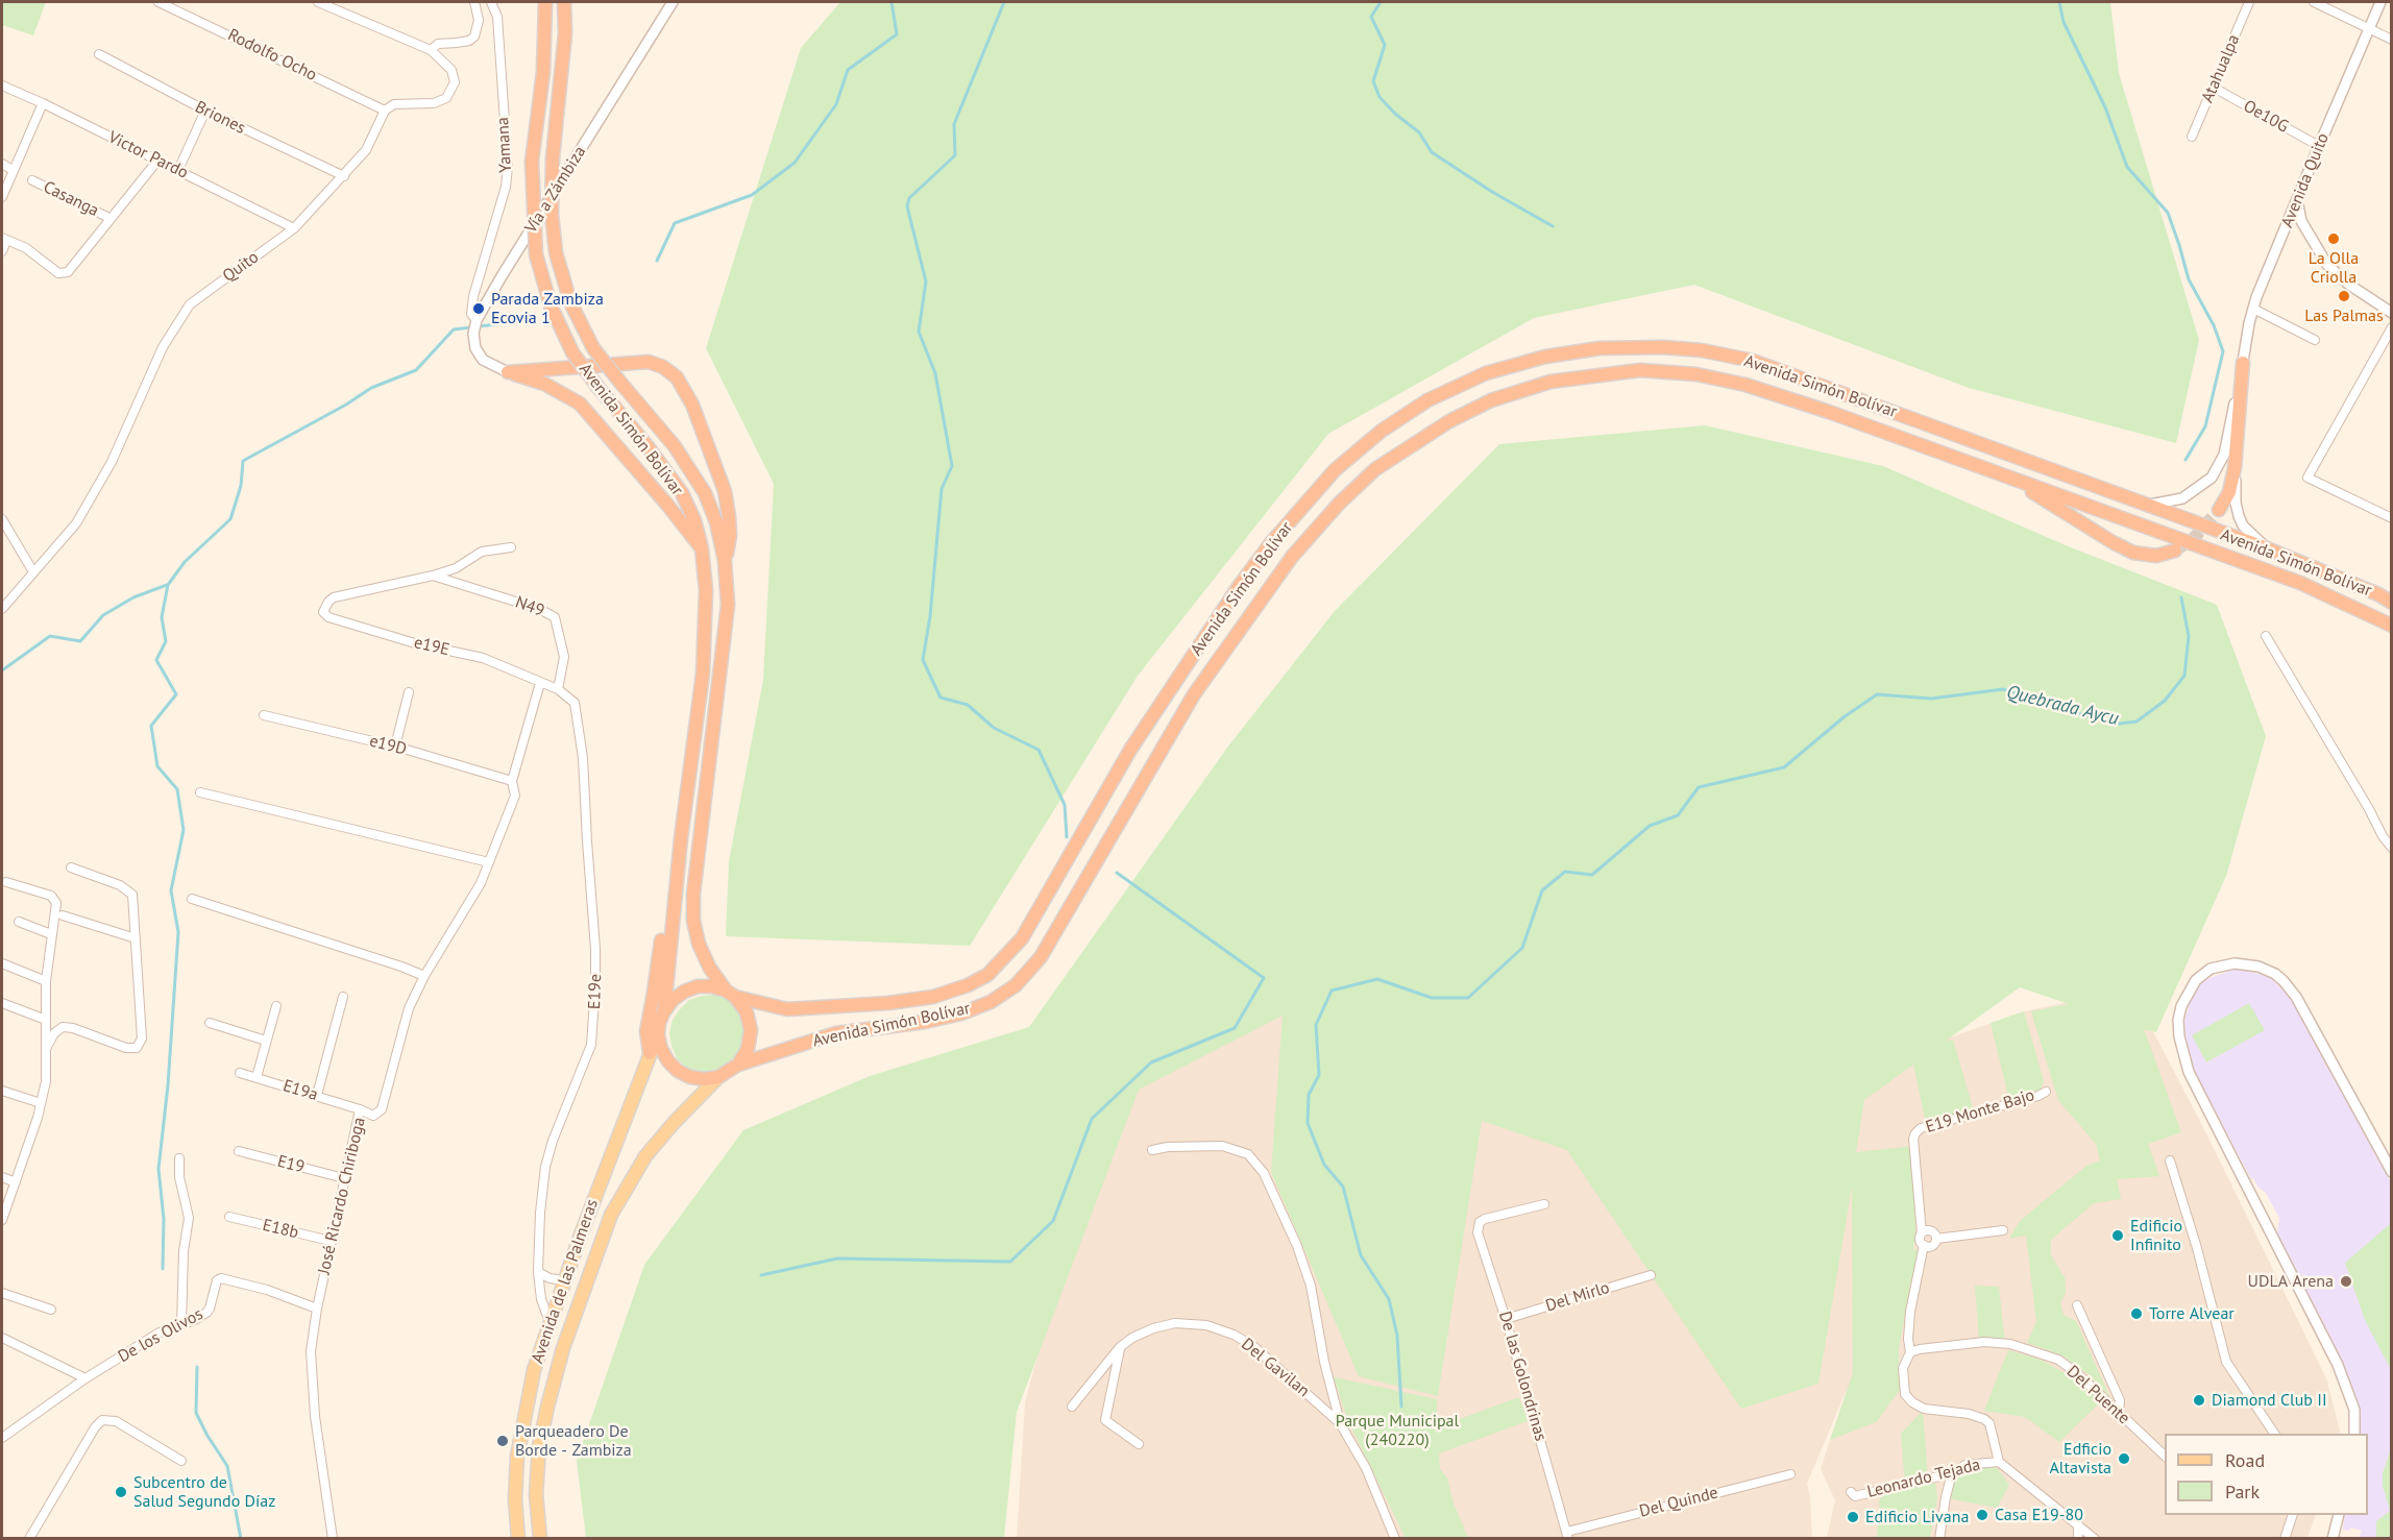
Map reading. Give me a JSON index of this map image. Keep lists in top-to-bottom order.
{
  "streets": {
    "highway": ["Avenida Simón Bolívar"],
    "main road": ["Avenida de las Palmeras"],
    "street": [
      "Rodolfo Ocho",
      "Atahualpa",
      "Oe10G",
      "Briones",
      "Yamana",
      "Victor Pardo",
      "Avenida Quito",
      "Vía a Zámbiza",
      "Casanga",
      "Quito",
      "N49",
      "e19E",
      "e19D",
      "E19e",
      "E19a",
      "E19 Monte Bajo",
      "E19",
      "José Ricardo Chiriboga",
      "E18b",
      "Del Mirlo",
      "De los Olivos",
      "Del Gavilan",
      "De las Golondrinas",
      "Del Puente",
      "Leonardo Tejada",
      "Del Quinde"
    ]
  },
  "crossings": [
    ["Rodolfo Ocho", "Quito"],
    ["Atahualpa", "Oe10G"],
    ["Oe10G", "Avenida Quito"],
    ["Briones", "Quito"],
    ["Yamana", "Vía a Zámbiza"],
    ["Victor Pardo", "Quito"],
    ["Avenida Quito", "Avenida Simón Bolívar"],
    ["Avenida Simón Bolívar", "Avenida de las Palmeras"],
    ["N49", "e19E"],
    ["N49", "E19e"],
    ["e19E", "E19e"],
    ["e19E", "José Ricardo Chiriboga"],
    ["e19D", "José Ricardo Chiriboga"],
    ["E19e", "Avenida de las Palmeras"],
    ["E19a", "José Ricardo Chiriboga"],
    ["E19", "José Ricardo Chiriboga"],
    ["José Ricardo Chiriboga", "E18b"],
    ["José Ricardo Chiriboga", "De los Olivos"],
    ["Del Mirlo", "De las Golondrinas"],
    ["De las Golondrinas", "Del Quinde"]
  ],
  "water": ["Quebrada Aycu"],
  "parks": ["Parque Municipal (240220)"],
  "places": [
    "La Olla Criolla",
    "Las Palmas",
    "Parada Zambiza Ecovia 1",
    "Edificio Infinito",
    "UDLA Arena",
    "Torre Alvear",
    "Diamond Club II",
    "Parqueadero De Borde - Zambiza",
    "Edficio Altavista",
    "Subcentro de Salud Segundo Díaz",
    "Casa E19-80",
    "Edificio Livana"
  ],
  "legend": ["Road", "Park"]
}
